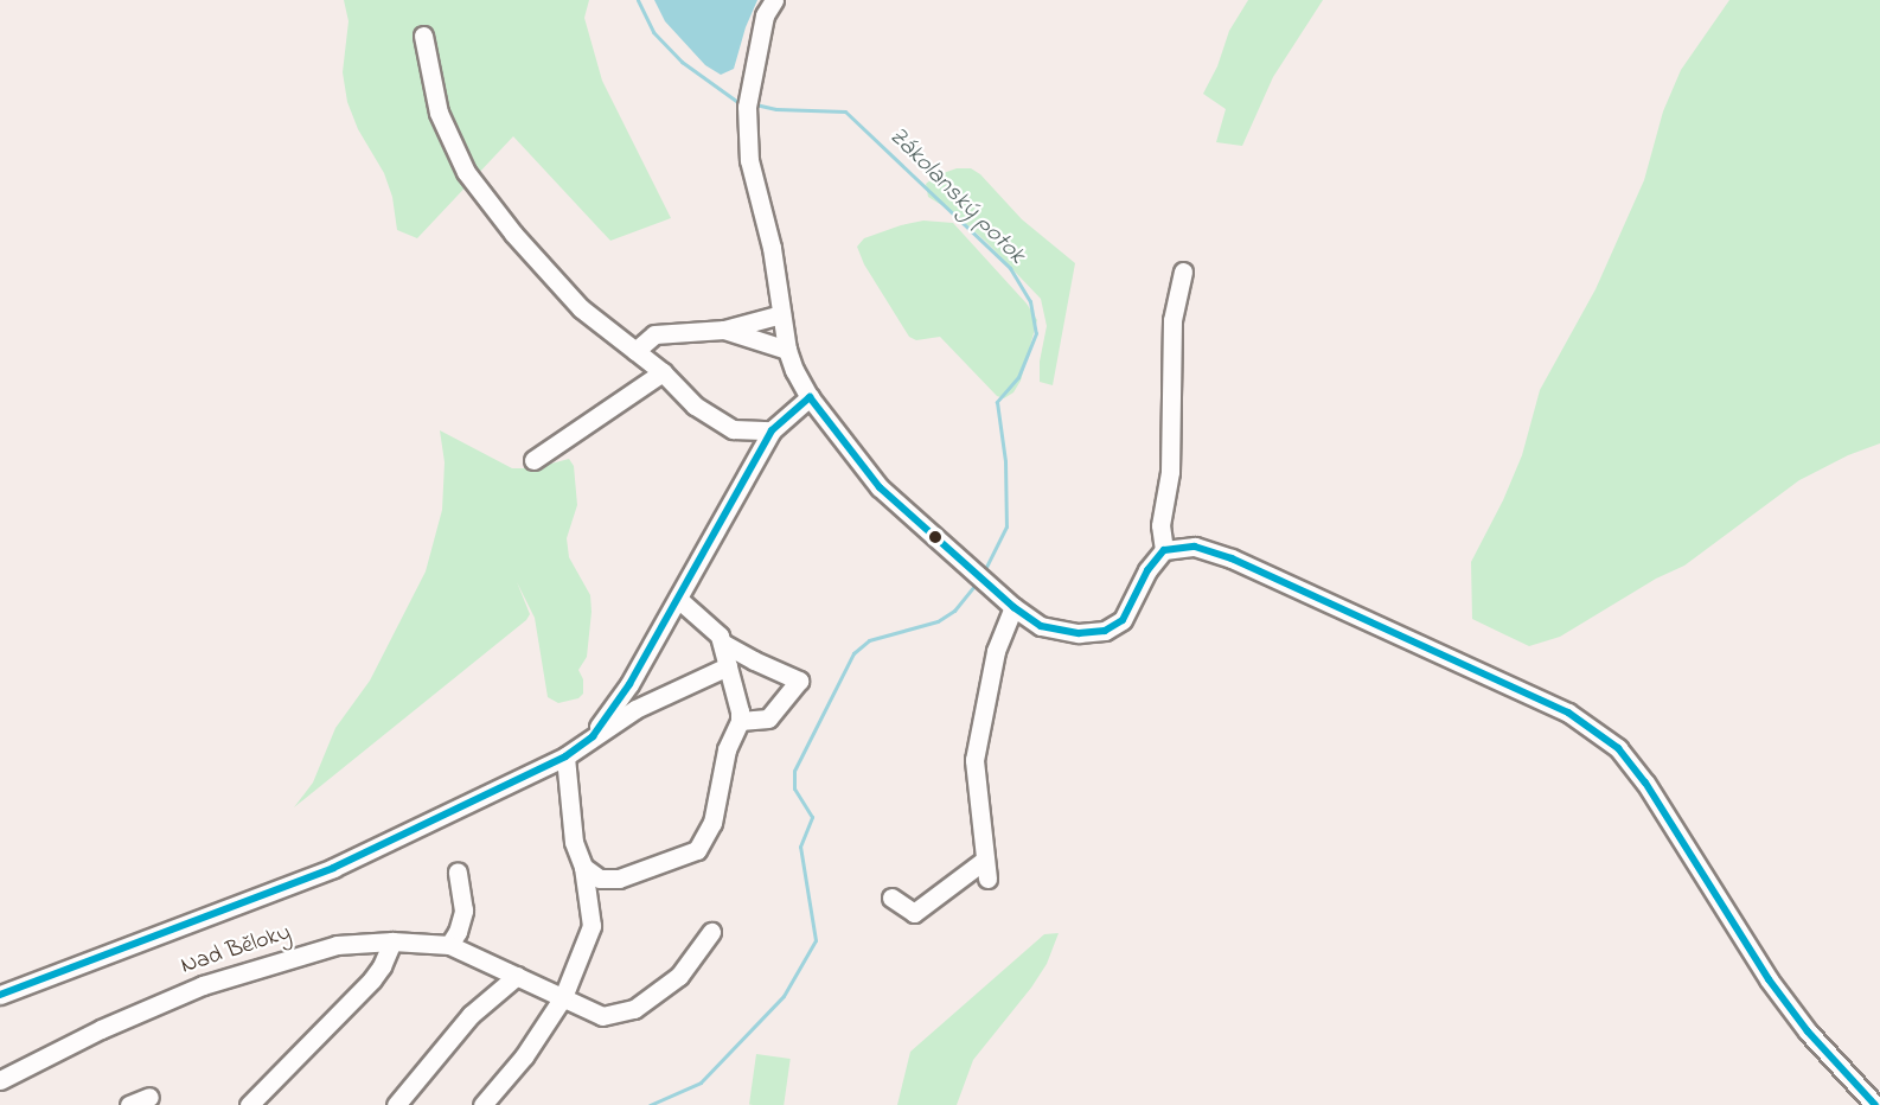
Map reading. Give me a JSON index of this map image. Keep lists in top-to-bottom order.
{
  "streets": {
    "street": ["Nad Běloky"]
  },
  "water": ["Zákolanský potok"]
}
